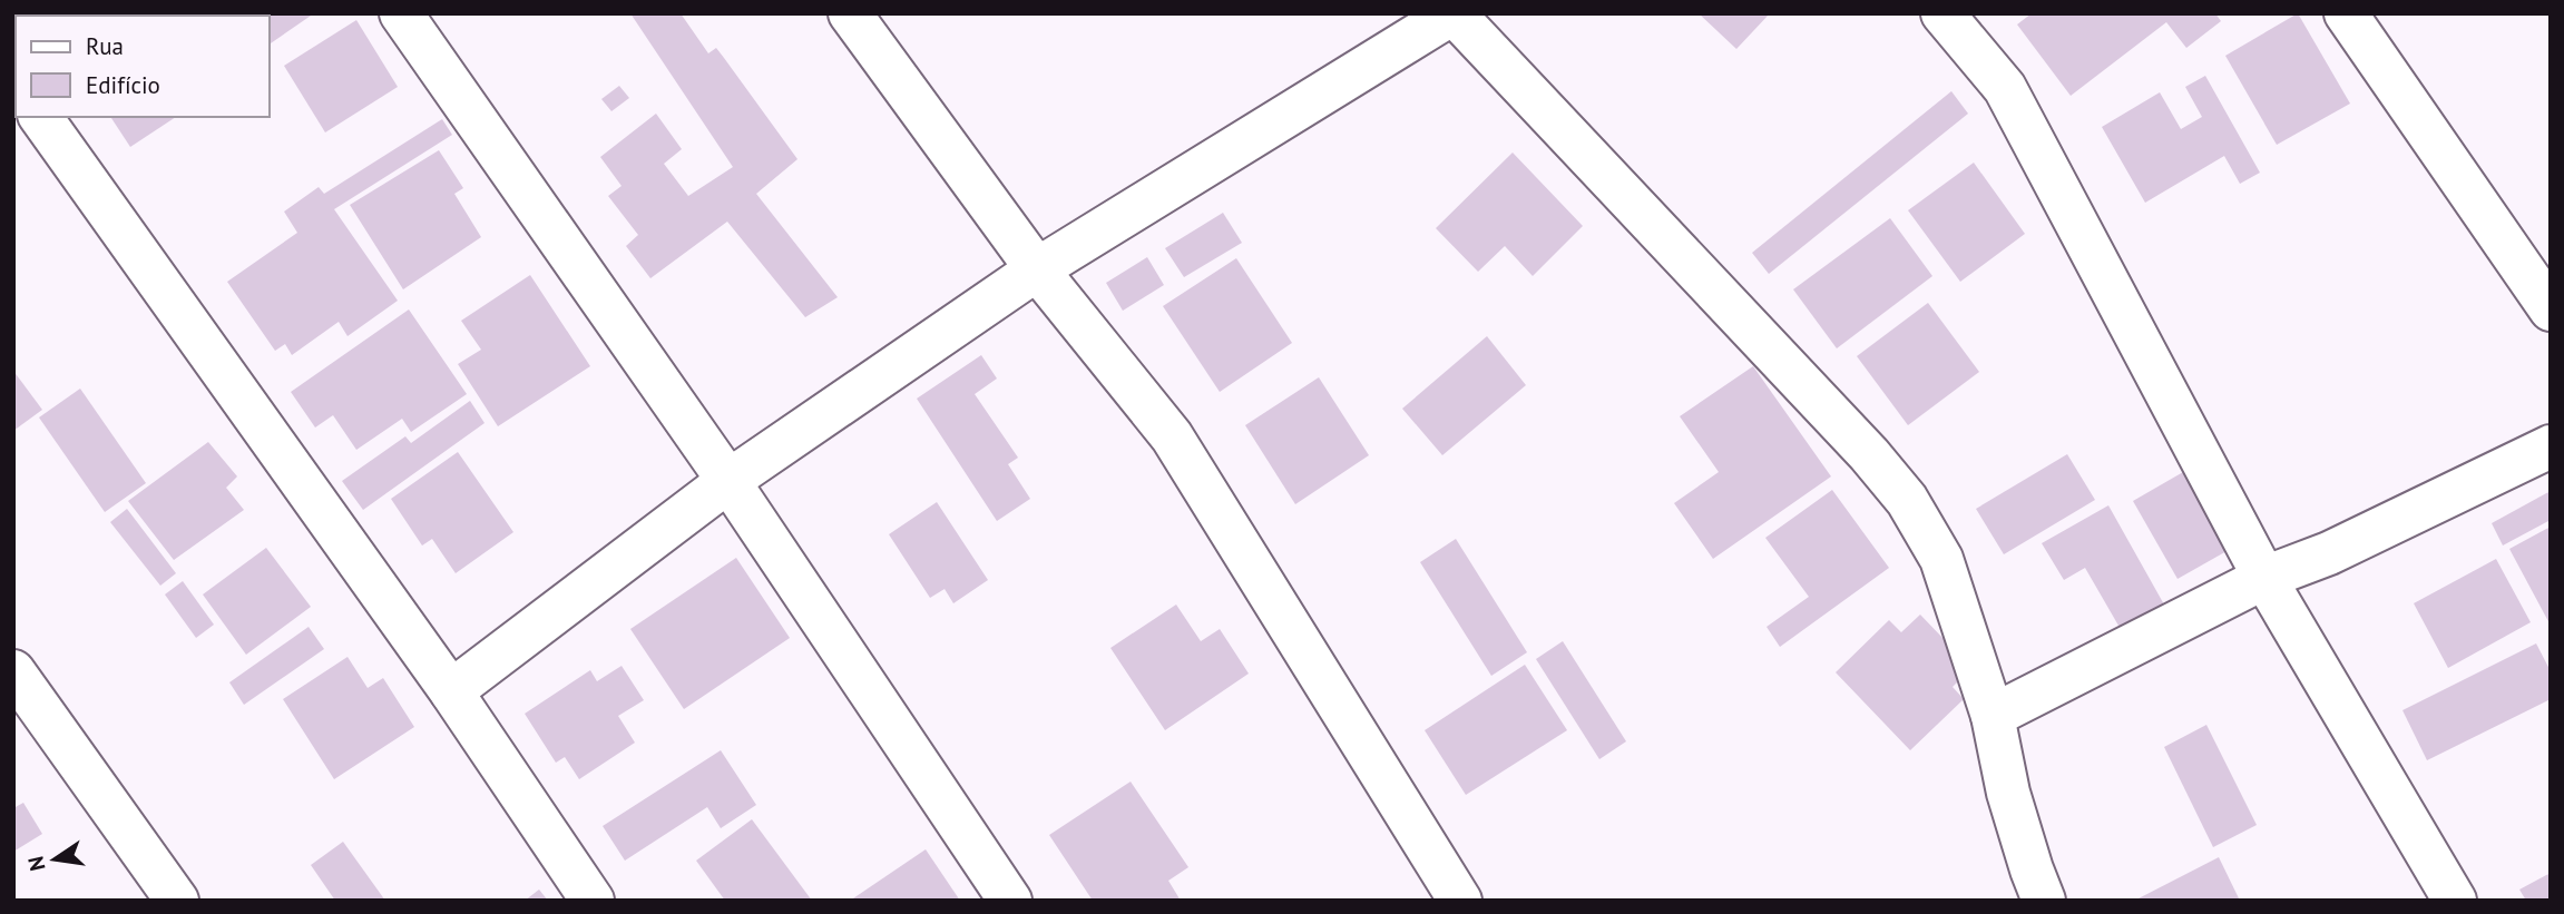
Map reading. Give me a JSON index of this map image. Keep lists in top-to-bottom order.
{
  "legend": ["Rua", "Edifício"],
  "north": "left"
}
